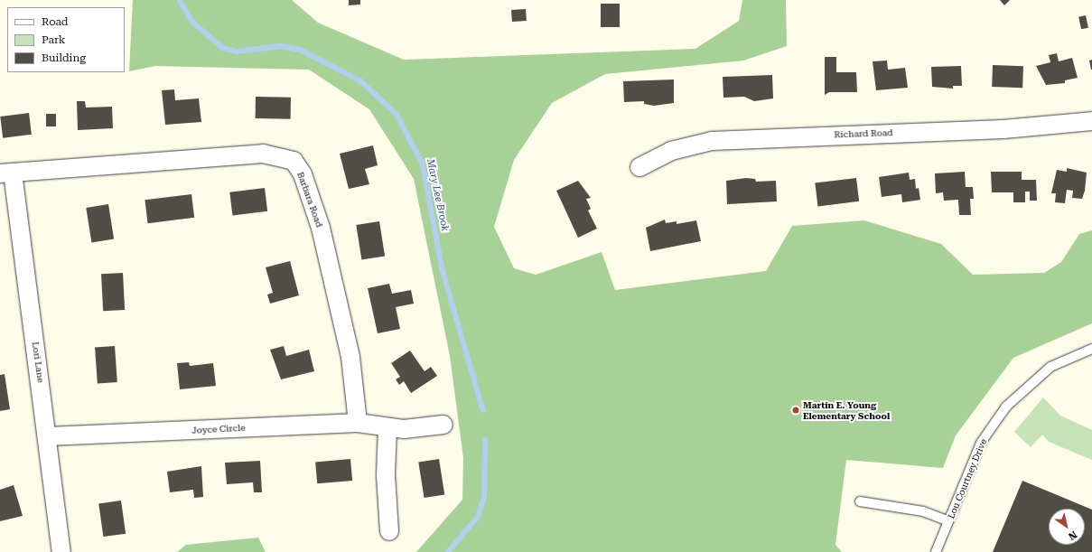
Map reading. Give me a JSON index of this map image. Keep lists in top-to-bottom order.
{
  "streets": {
    "street": [
      "Richard Road",
      "Barbara Road",
      "Lori Lane",
      "Joyce Circle"
    ],
    "lane": ["Lou Courtney Drive"]
  },
  "crossings": [
    ["Barbara Road", "Lori Lane"],
    ["Barbara Road", "Joyce Circle"],
    ["Lori Lane", "Joyce Circle"]
  ],
  "water": ["Mary Lee Brook"],
  "places": ["Martin E. Young Elementary School"],
  "legend": ["Road", "Park", "Building"],
  "north": "bottom right"
}
